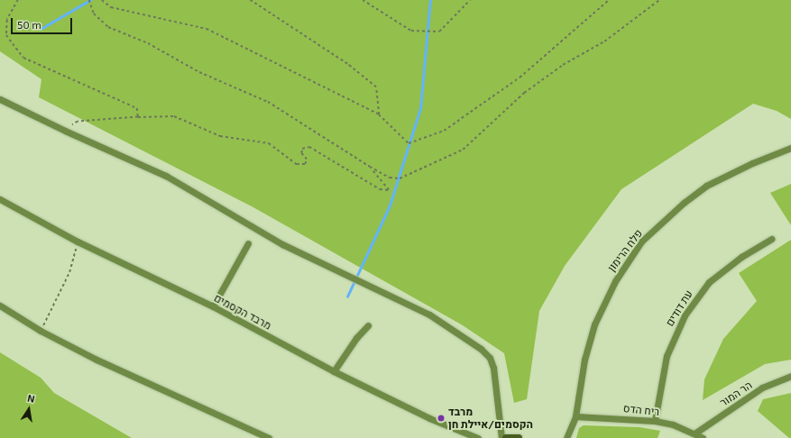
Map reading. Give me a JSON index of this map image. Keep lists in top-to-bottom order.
{
  "streets": {
    "street": [
      "פלח הרימון",
      "עת דודים",
      "מרבד הקסמים",
      "הר המור",
      "ריח הדס"
    ]
  },
  "crossings": [
    ["פלח הרימון", "ריח הדס"],
    ["עת דודים", "ריח הדס"],
    ["הר המור", "ריח הדס"]
  ],
  "places": ["מרבד הקסמים/איילת חן"],
  "scale_bar": "50 m",
  "north": "top"
}
